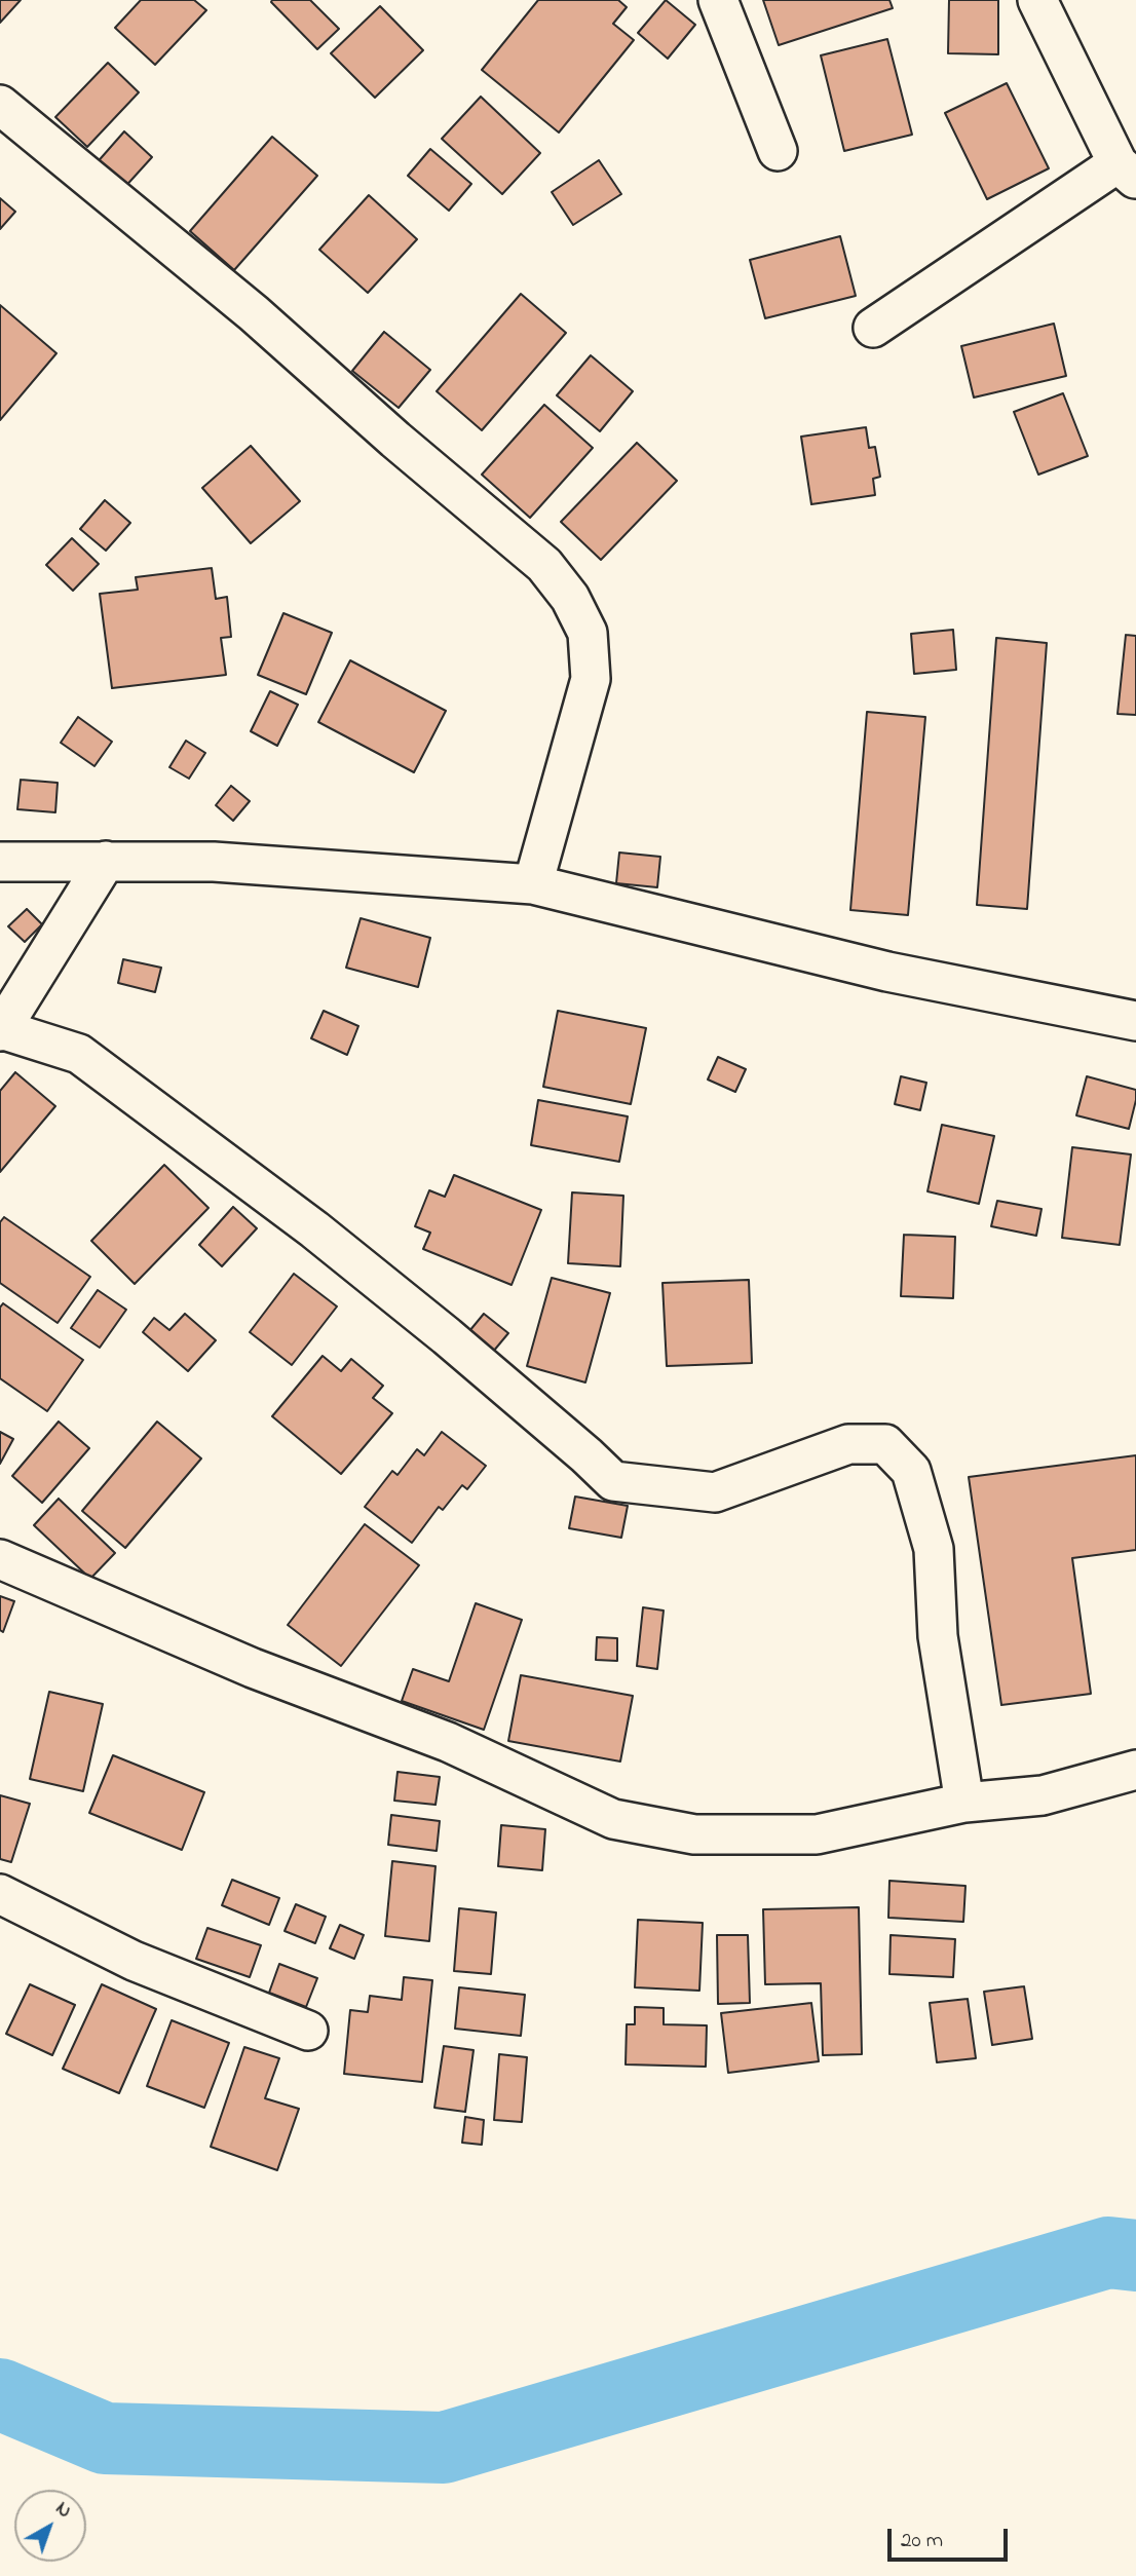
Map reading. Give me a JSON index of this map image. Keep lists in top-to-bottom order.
{
  "scale_bar": "20 m",
  "north": "top right"
}
